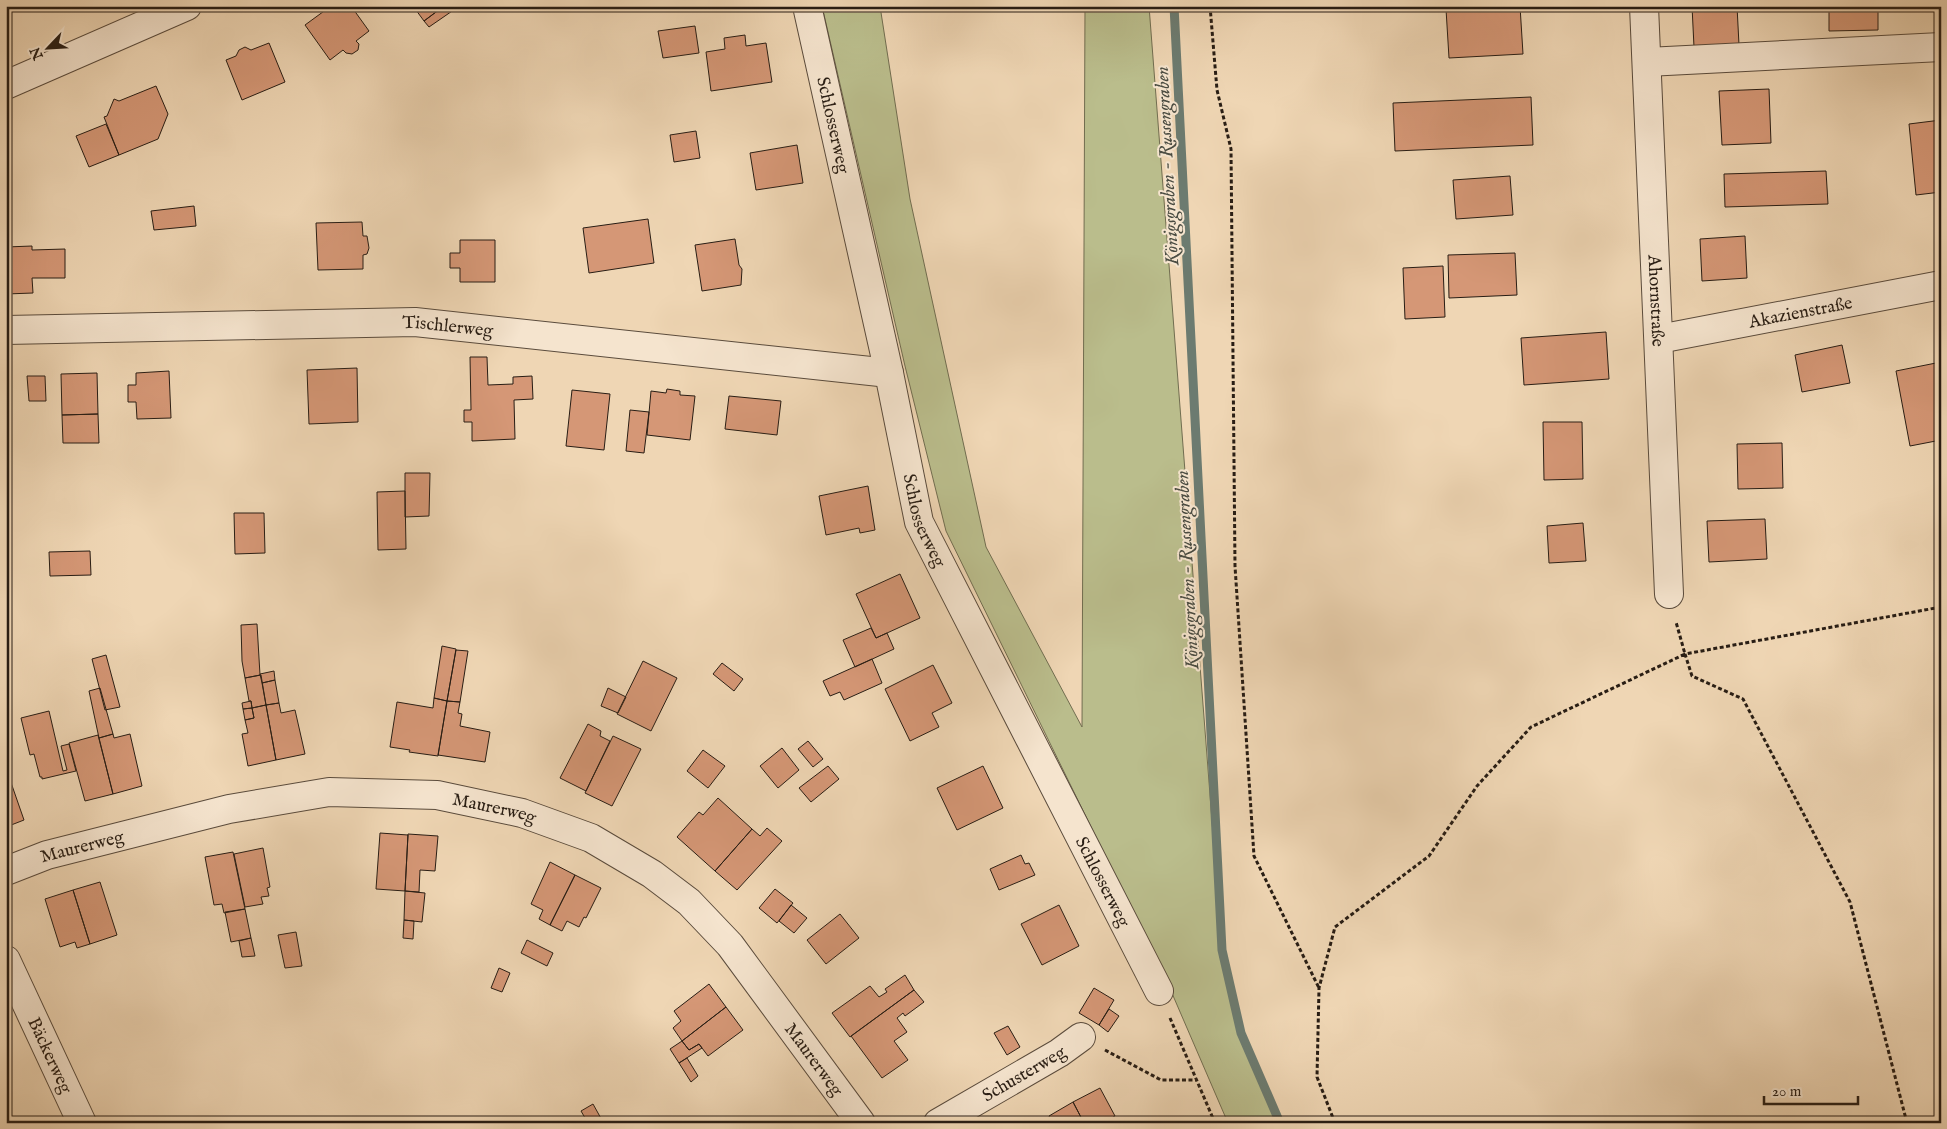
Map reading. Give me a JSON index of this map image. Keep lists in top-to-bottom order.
{
  "streets": {
    "street": [
      "Schlosserweg",
      "Ahornstraße",
      "Akazienstraße",
      "Tischlerweg",
      "Maurerweg",
      "Bäckerweg",
      "Schusterweg"
    ]
  },
  "crossings": [
    ["Schlosserweg", "Tischlerweg"],
    ["Ahornstraße", "Akazienstraße"]
  ],
  "water": ["Königsgraben - Russengraben"],
  "scale_bar": "20 m",
  "north": "bottom left"
}
